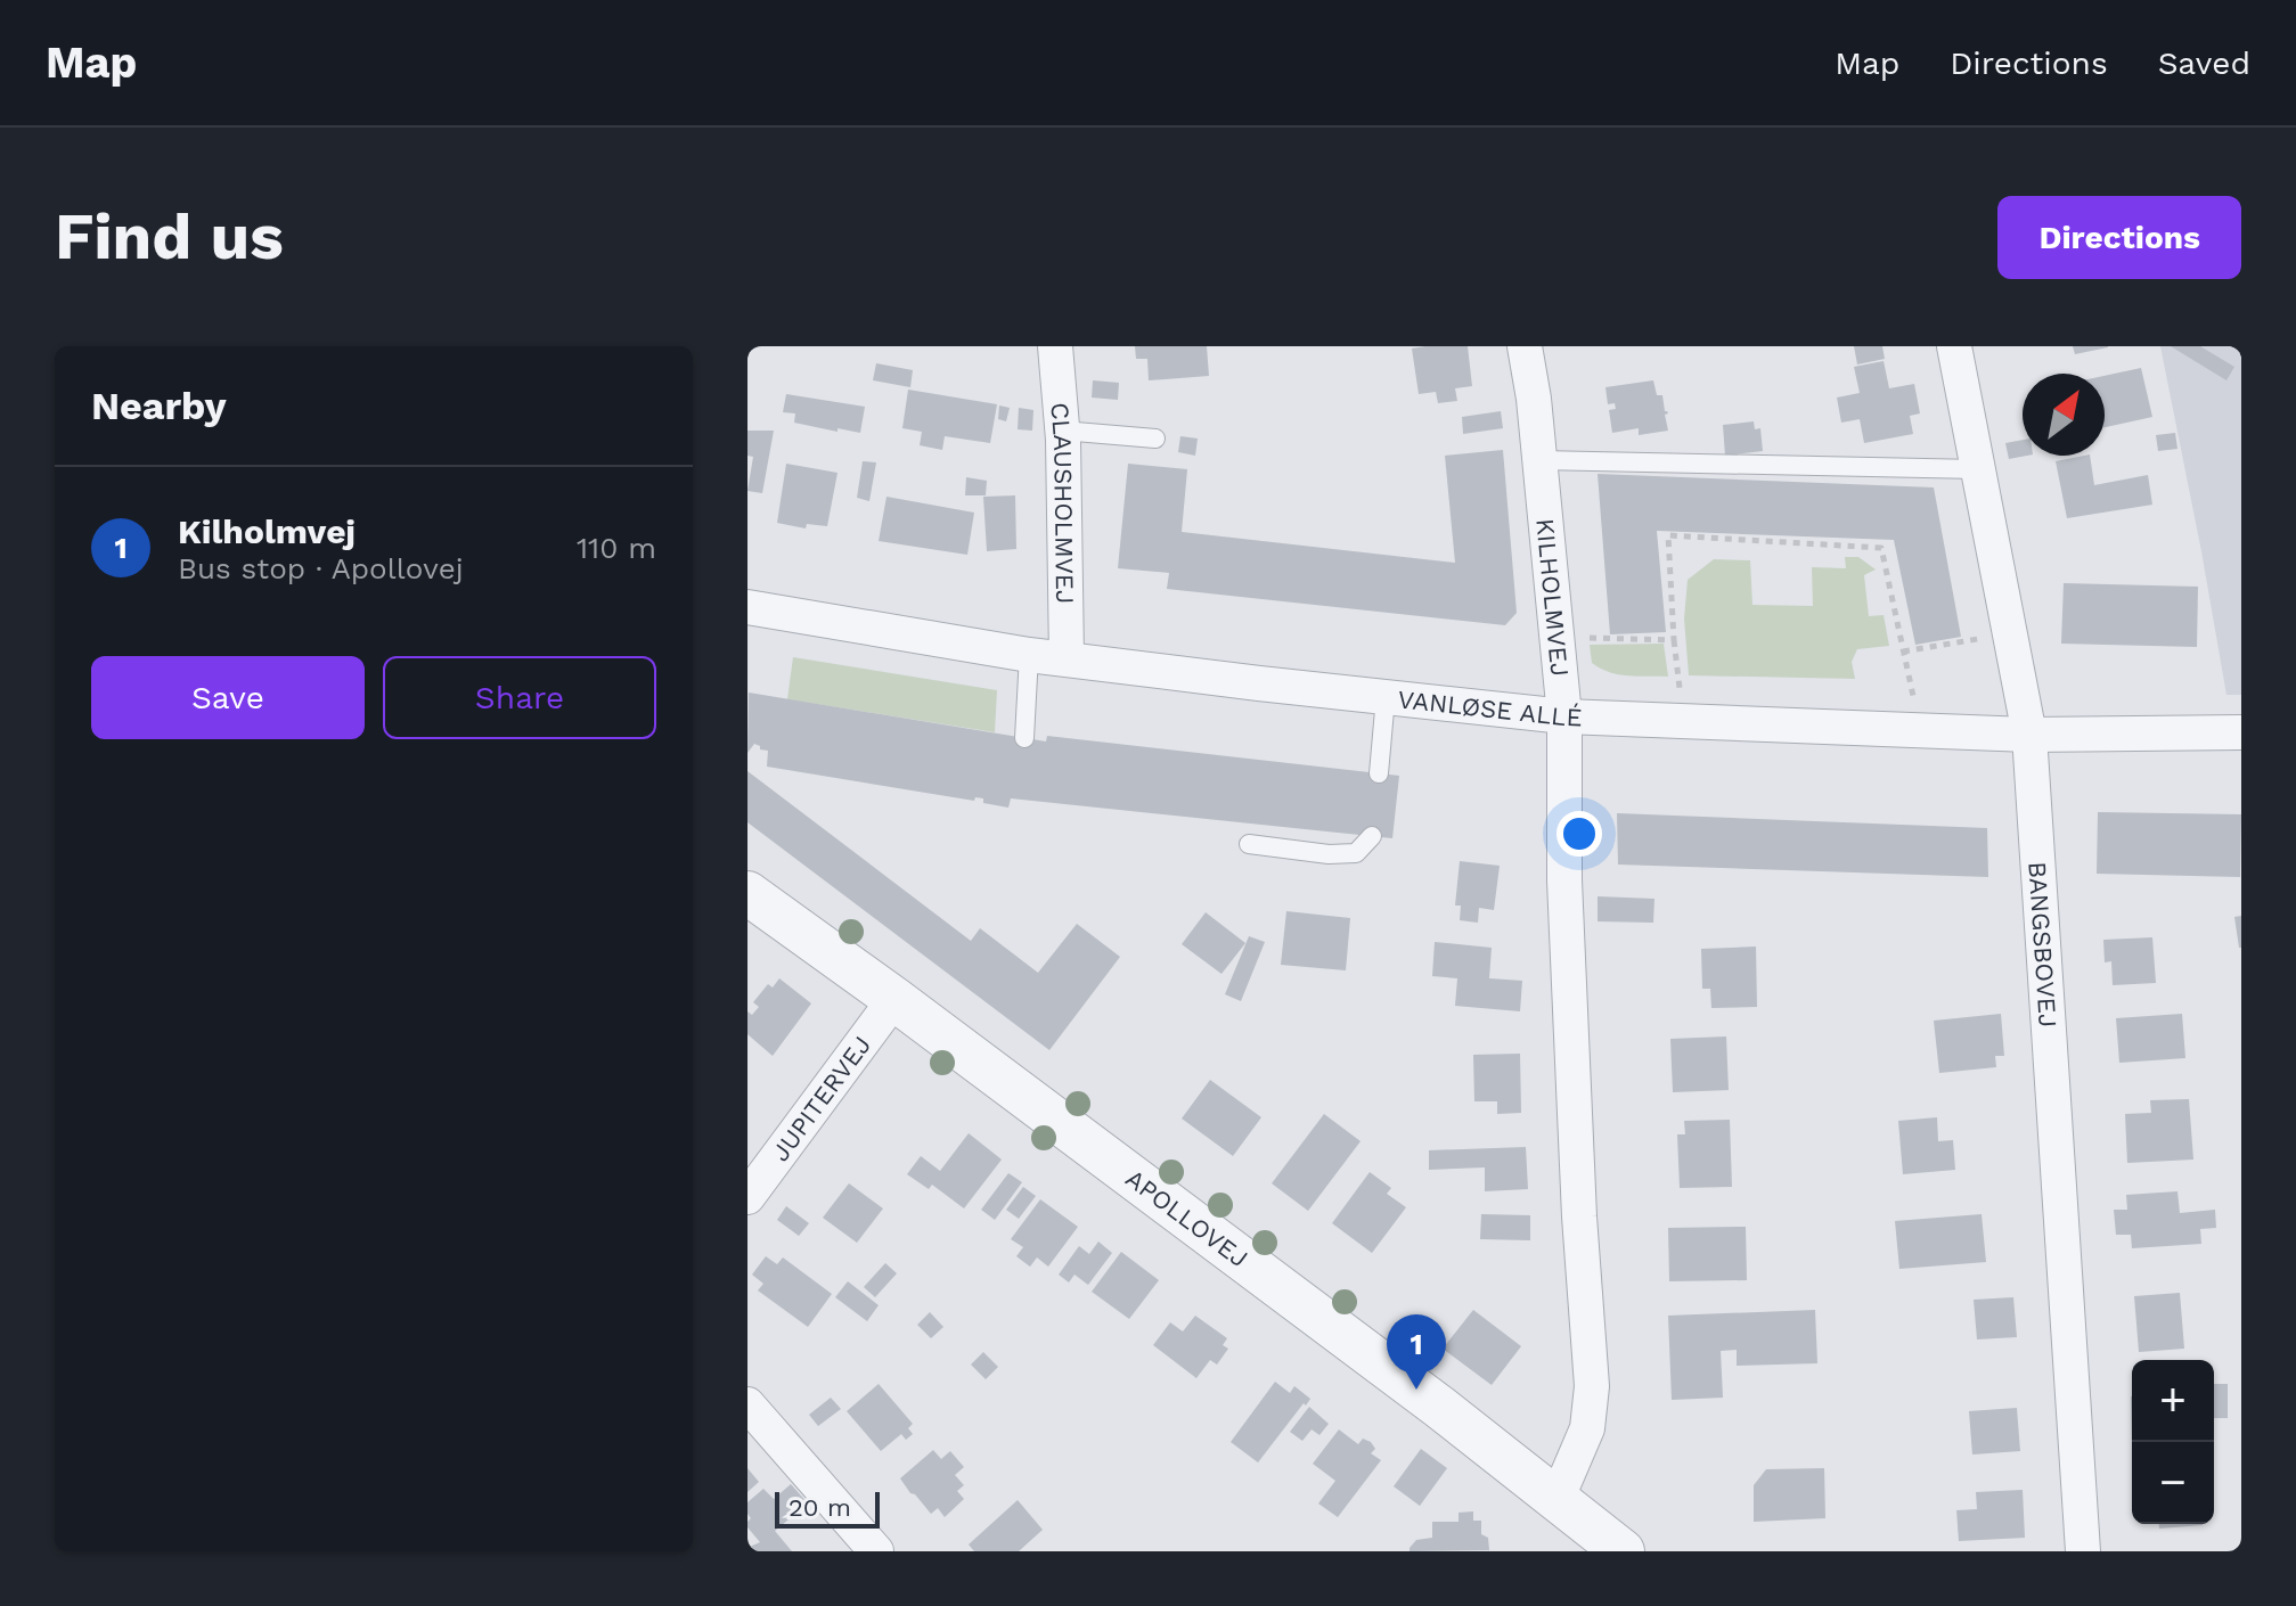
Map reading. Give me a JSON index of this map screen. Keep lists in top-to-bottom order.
{
  "streets": {
    "street": [
      "CLAUSHOLMVEJ",
      "KILHOLMVEJ",
      "VANLØSE ALLÉ",
      "BANGSBOVEJ",
      "JUPITERVEJ",
      "APOLLOVEJ"
    ]
  },
  "crossings": [
    ["CLAUSHOLMVEJ", "VANLØSE ALLÉ"],
    ["KILHOLMVEJ", "VANLØSE ALLÉ"],
    ["KILHOLMVEJ", "APOLLOVEJ"],
    ["VANLØSE ALLÉ", "BANGSBOVEJ"],
    ["JUPITERVEJ", "APOLLOVEJ"]
  ],
  "scale_bar": "20 m",
  "north": "top right",
  "page": {
    "header": "Map",
    "nav": ["Map", "Directions", "Saved"],
    "buttons": [
      "Directions",
      ["Save", "Share"]
    ],
    "title": "Find us",
    "heading": "Nearby",
    "list": [
      {
        "mark": "1",
        "name": "Kilholmvej",
        "note": "Bus stop · Apollovej",
        "value": "110 m"
      }
    ],
    "pins": "1",
    "map_buttons": ["+", "−"],
    "scale": "20 m"
  }
}
